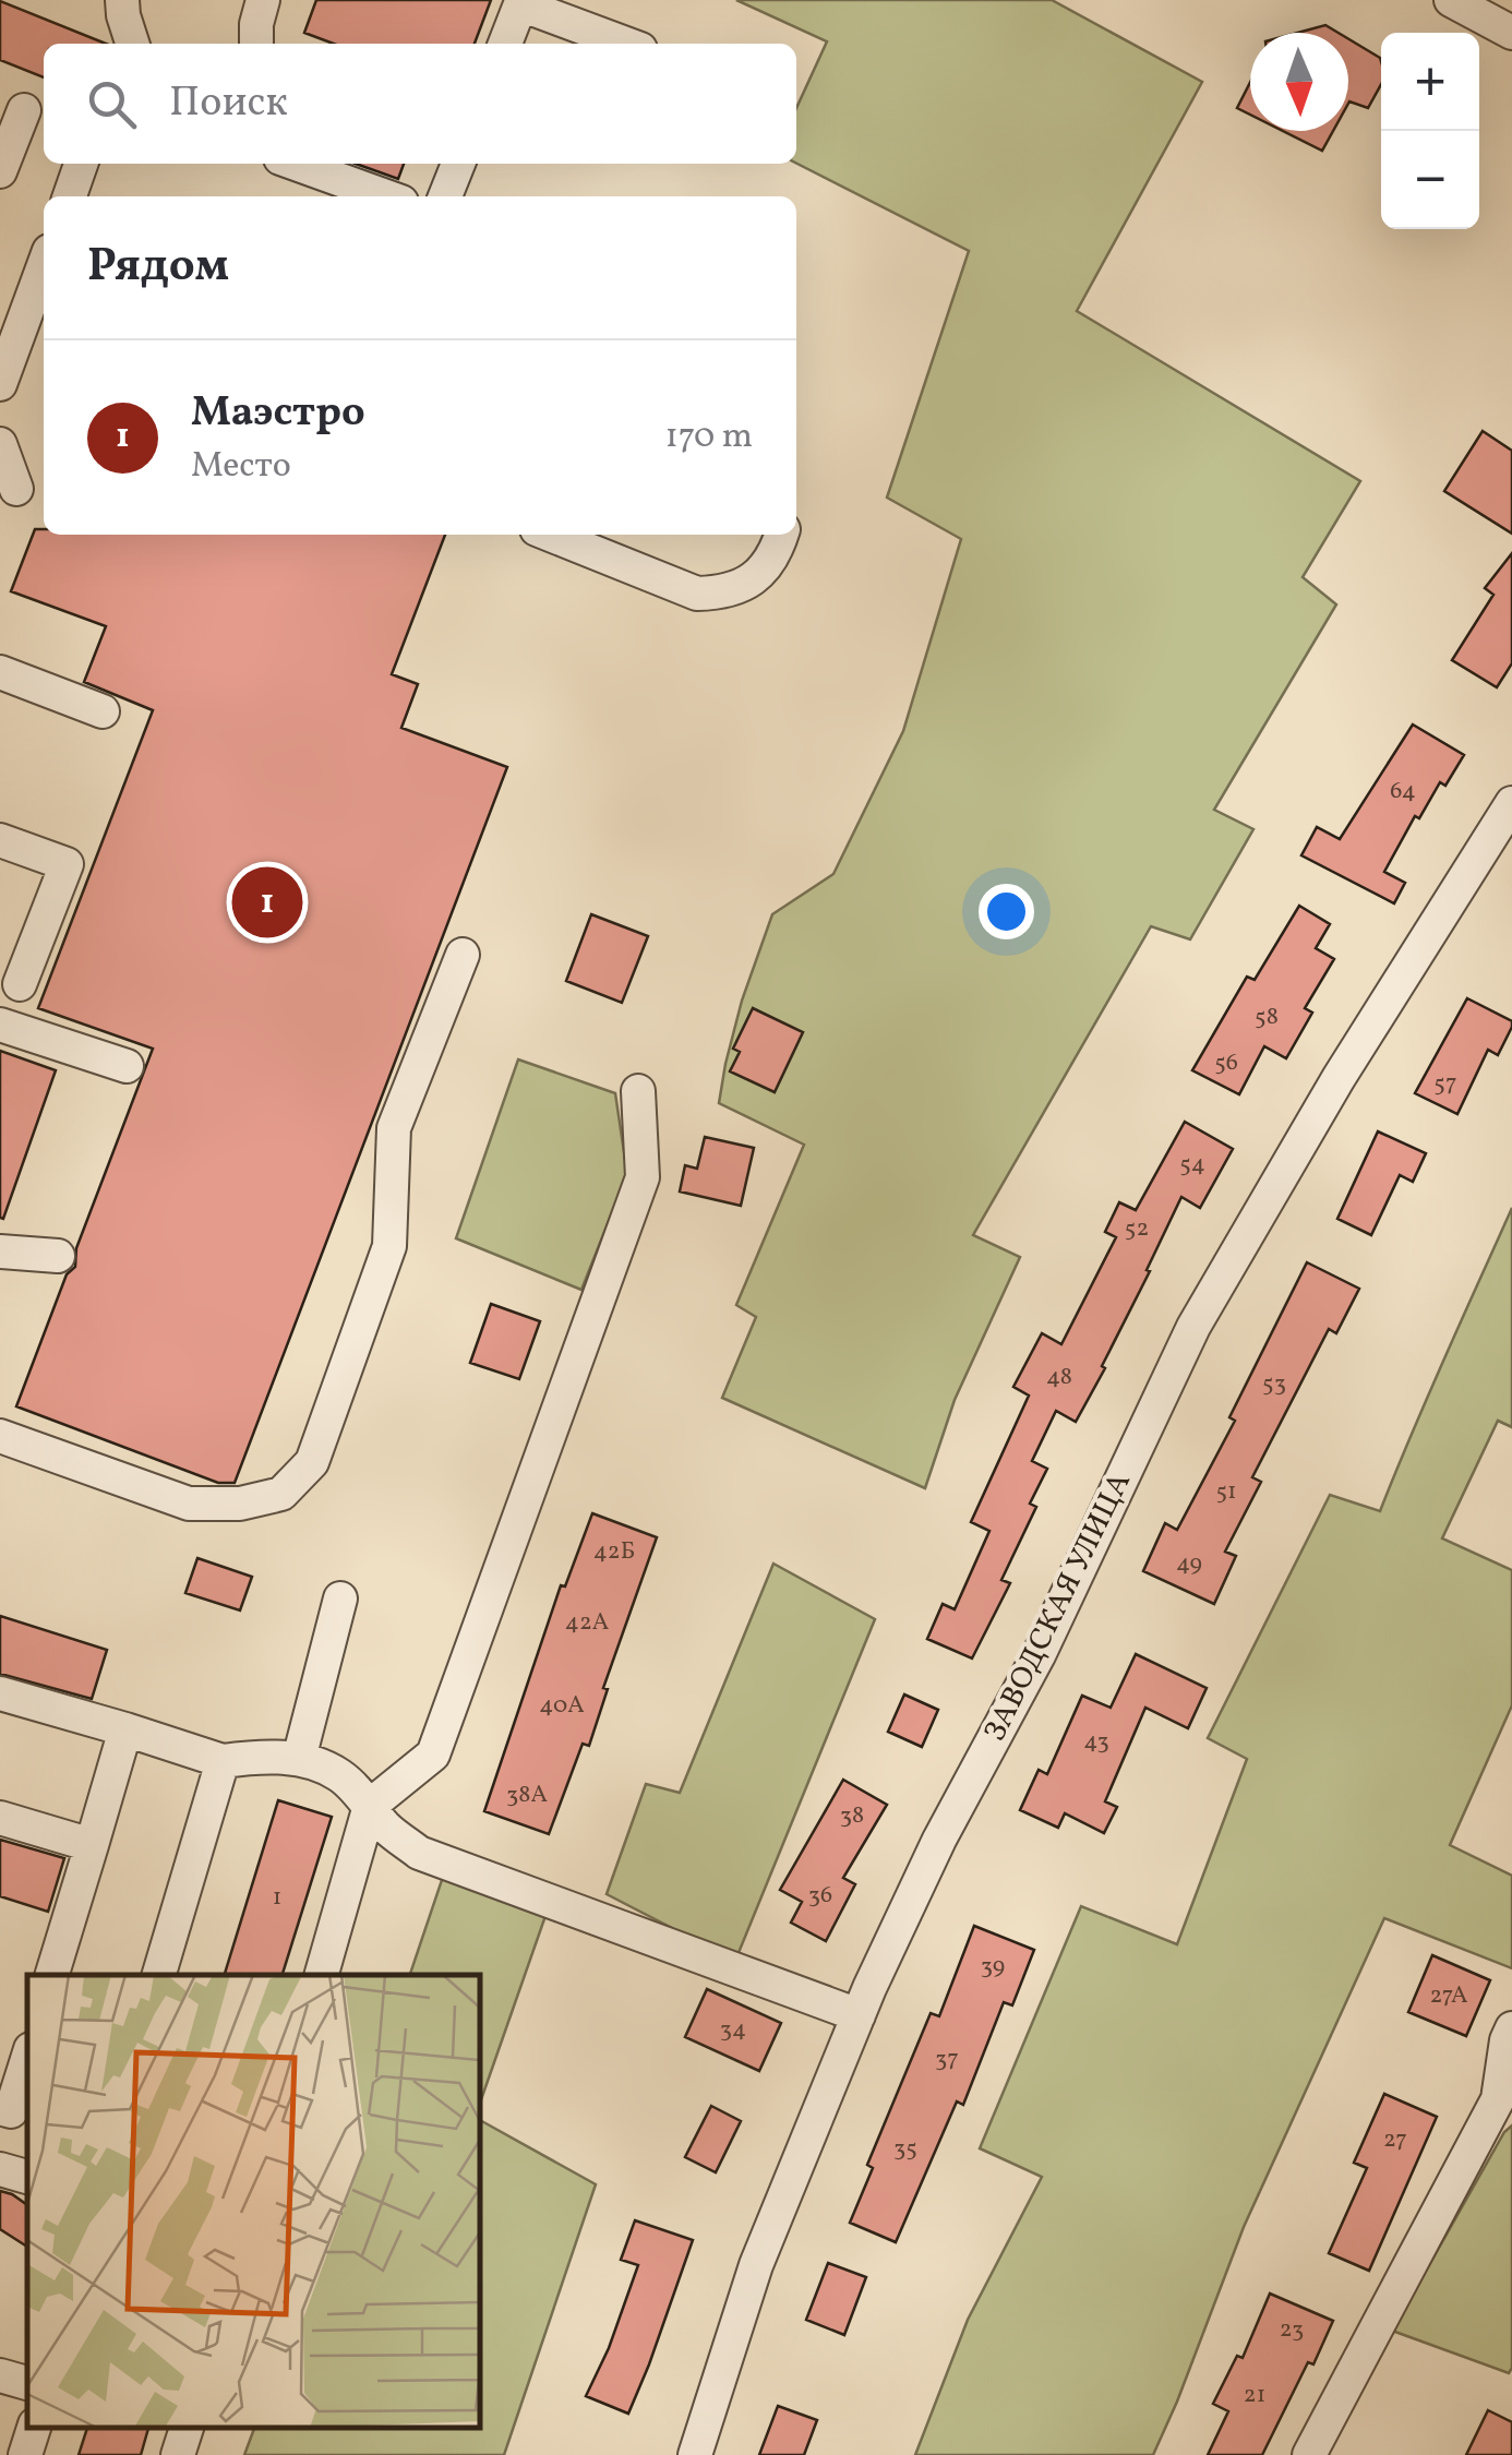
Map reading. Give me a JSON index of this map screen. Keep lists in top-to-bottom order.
{
  "streets": {
    "street": ["ЗАВОДСКАЯ УЛИЦА"]
  },
  "house_numbers": [
    "64",
    "58",
    "56",
    "57",
    "54",
    "52",
    "48",
    "53",
    "51",
    "42Б",
    "49",
    "42А",
    "40А",
    "43",
    "38А",
    "38",
    "36",
    "1",
    "39",
    "27А",
    "34",
    "37",
    "27",
    "35",
    "23",
    "21"
  ],
  "north": "bottom",
  "page": {
    "map_buttons": ["+", "−"],
    "search": "Поиск",
    "heading": "Рядом",
    "list": [
      {
        "mark": "1",
        "name": "Маэстро",
        "note": "Место",
        "value": "170 m"
      }
    ],
    "pins": "1"
  }
}
